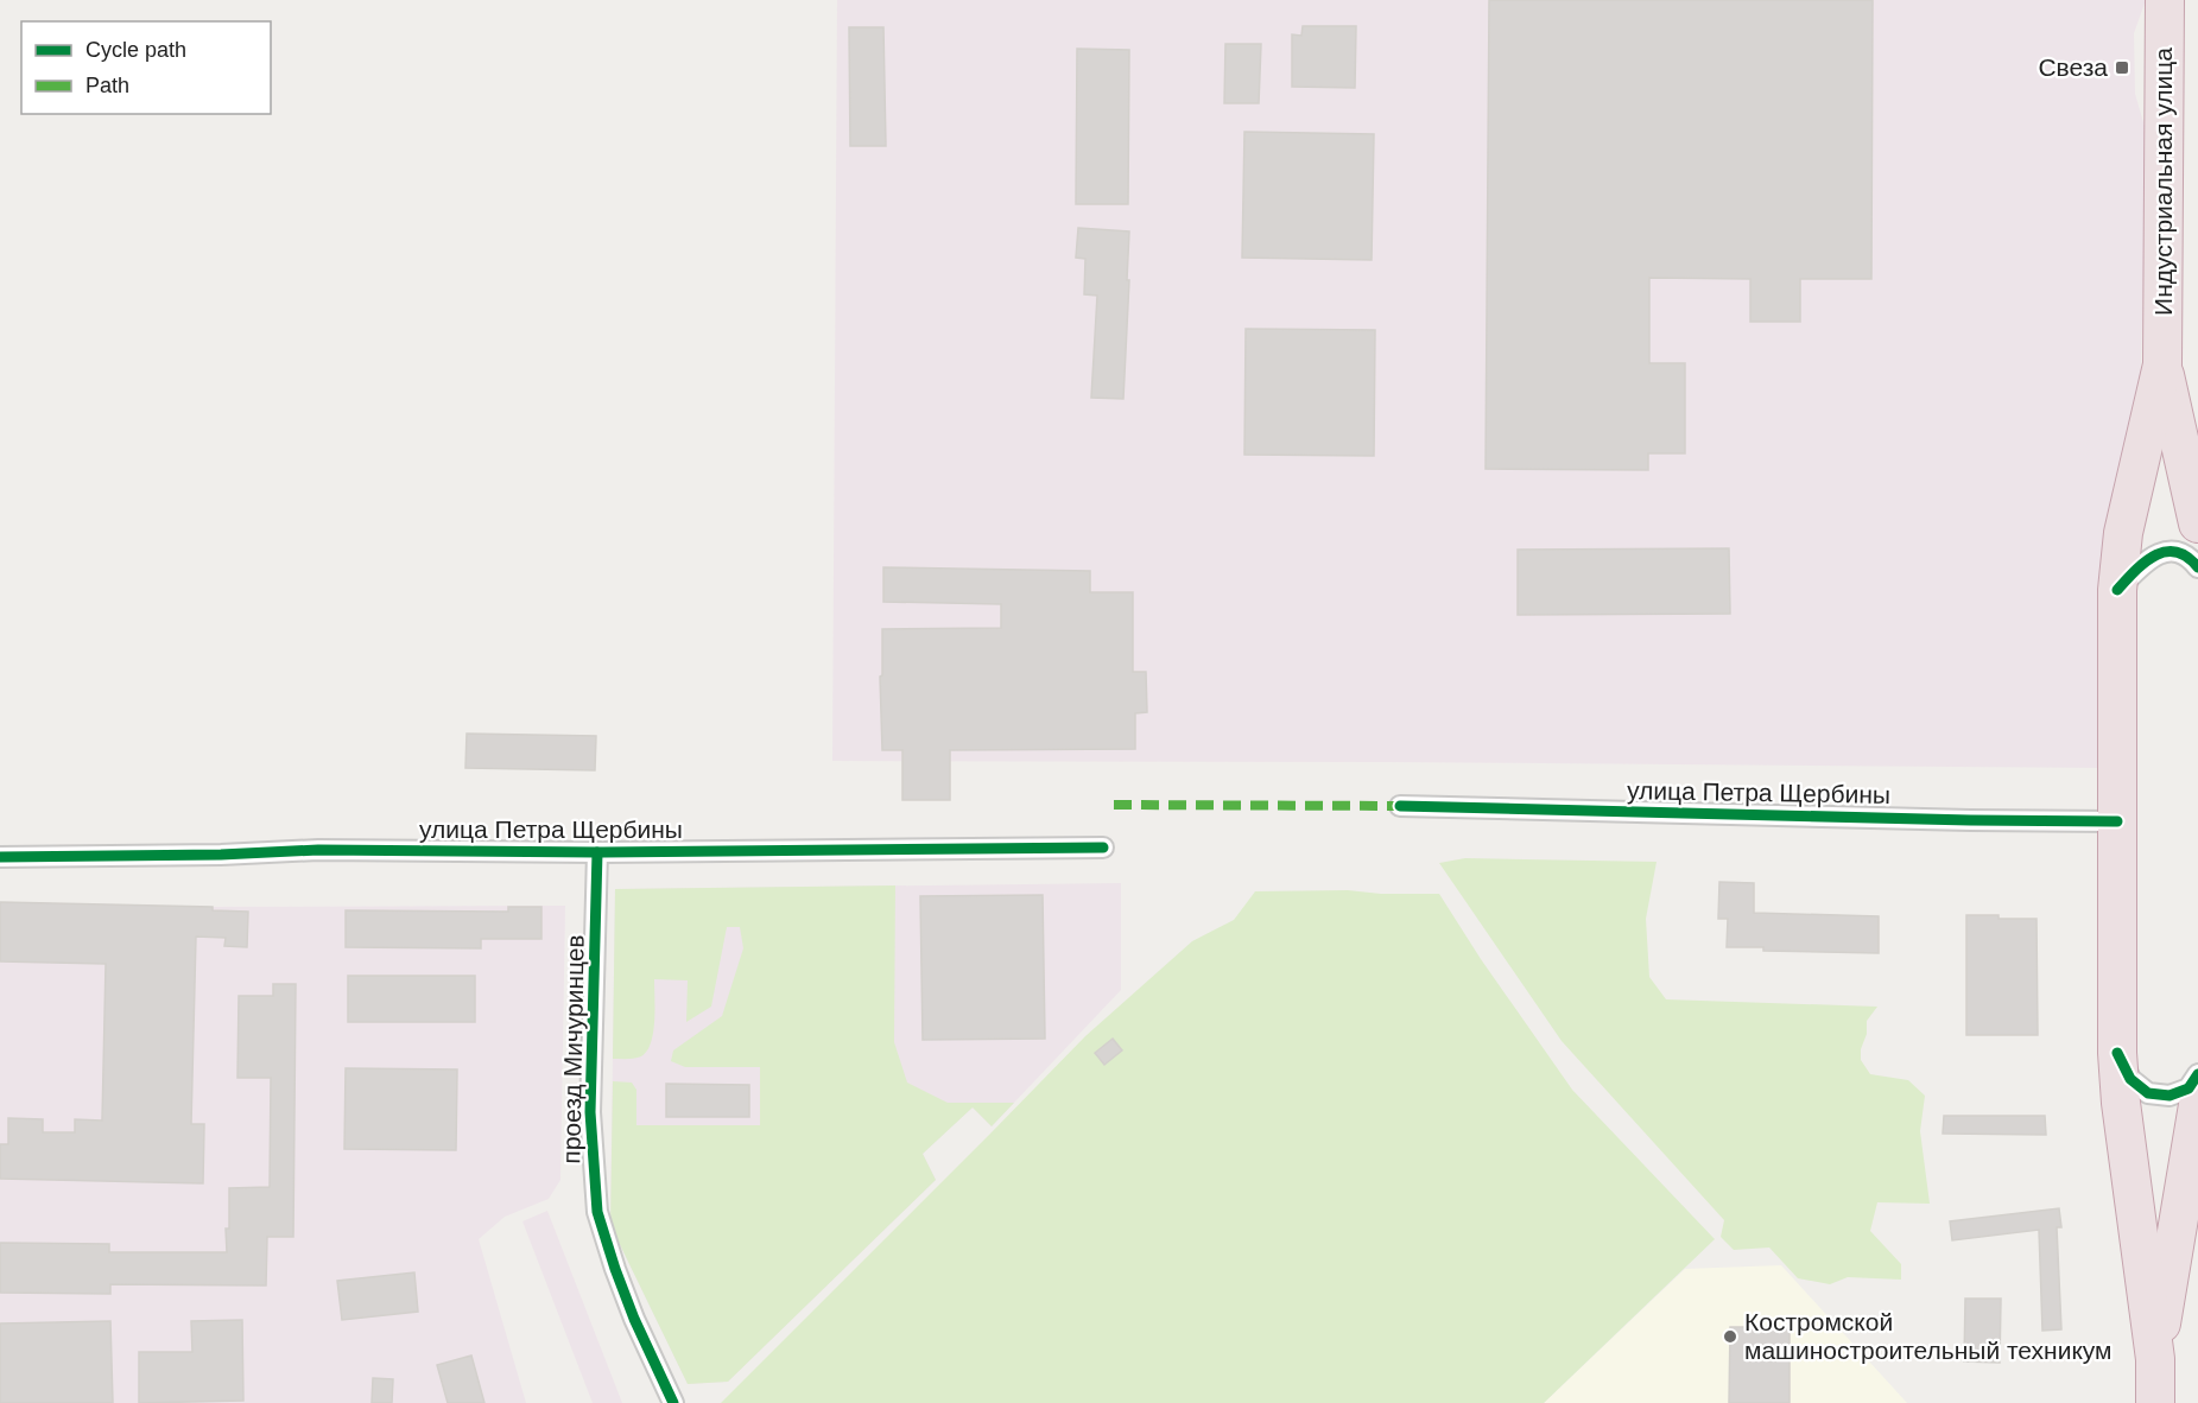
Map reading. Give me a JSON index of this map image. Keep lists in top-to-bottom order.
{
  "streets": {
    "highway": ["Индустриальная улица"],
    "street": ["улица Петра Щербины", "проезд Мичуринцев"]
  },
  "crossings": [
    ["Индустриальная улица", "улица Петра Щербины"],
    ["улица Петра Щербины", "проезд Мичуринцев"]
  ],
  "places": {
    "transit": ["Свеза"],
    "other": ["Костромской машиностроительный техникум"]
  },
  "legend": ["Cycle path", "Path"]
}
